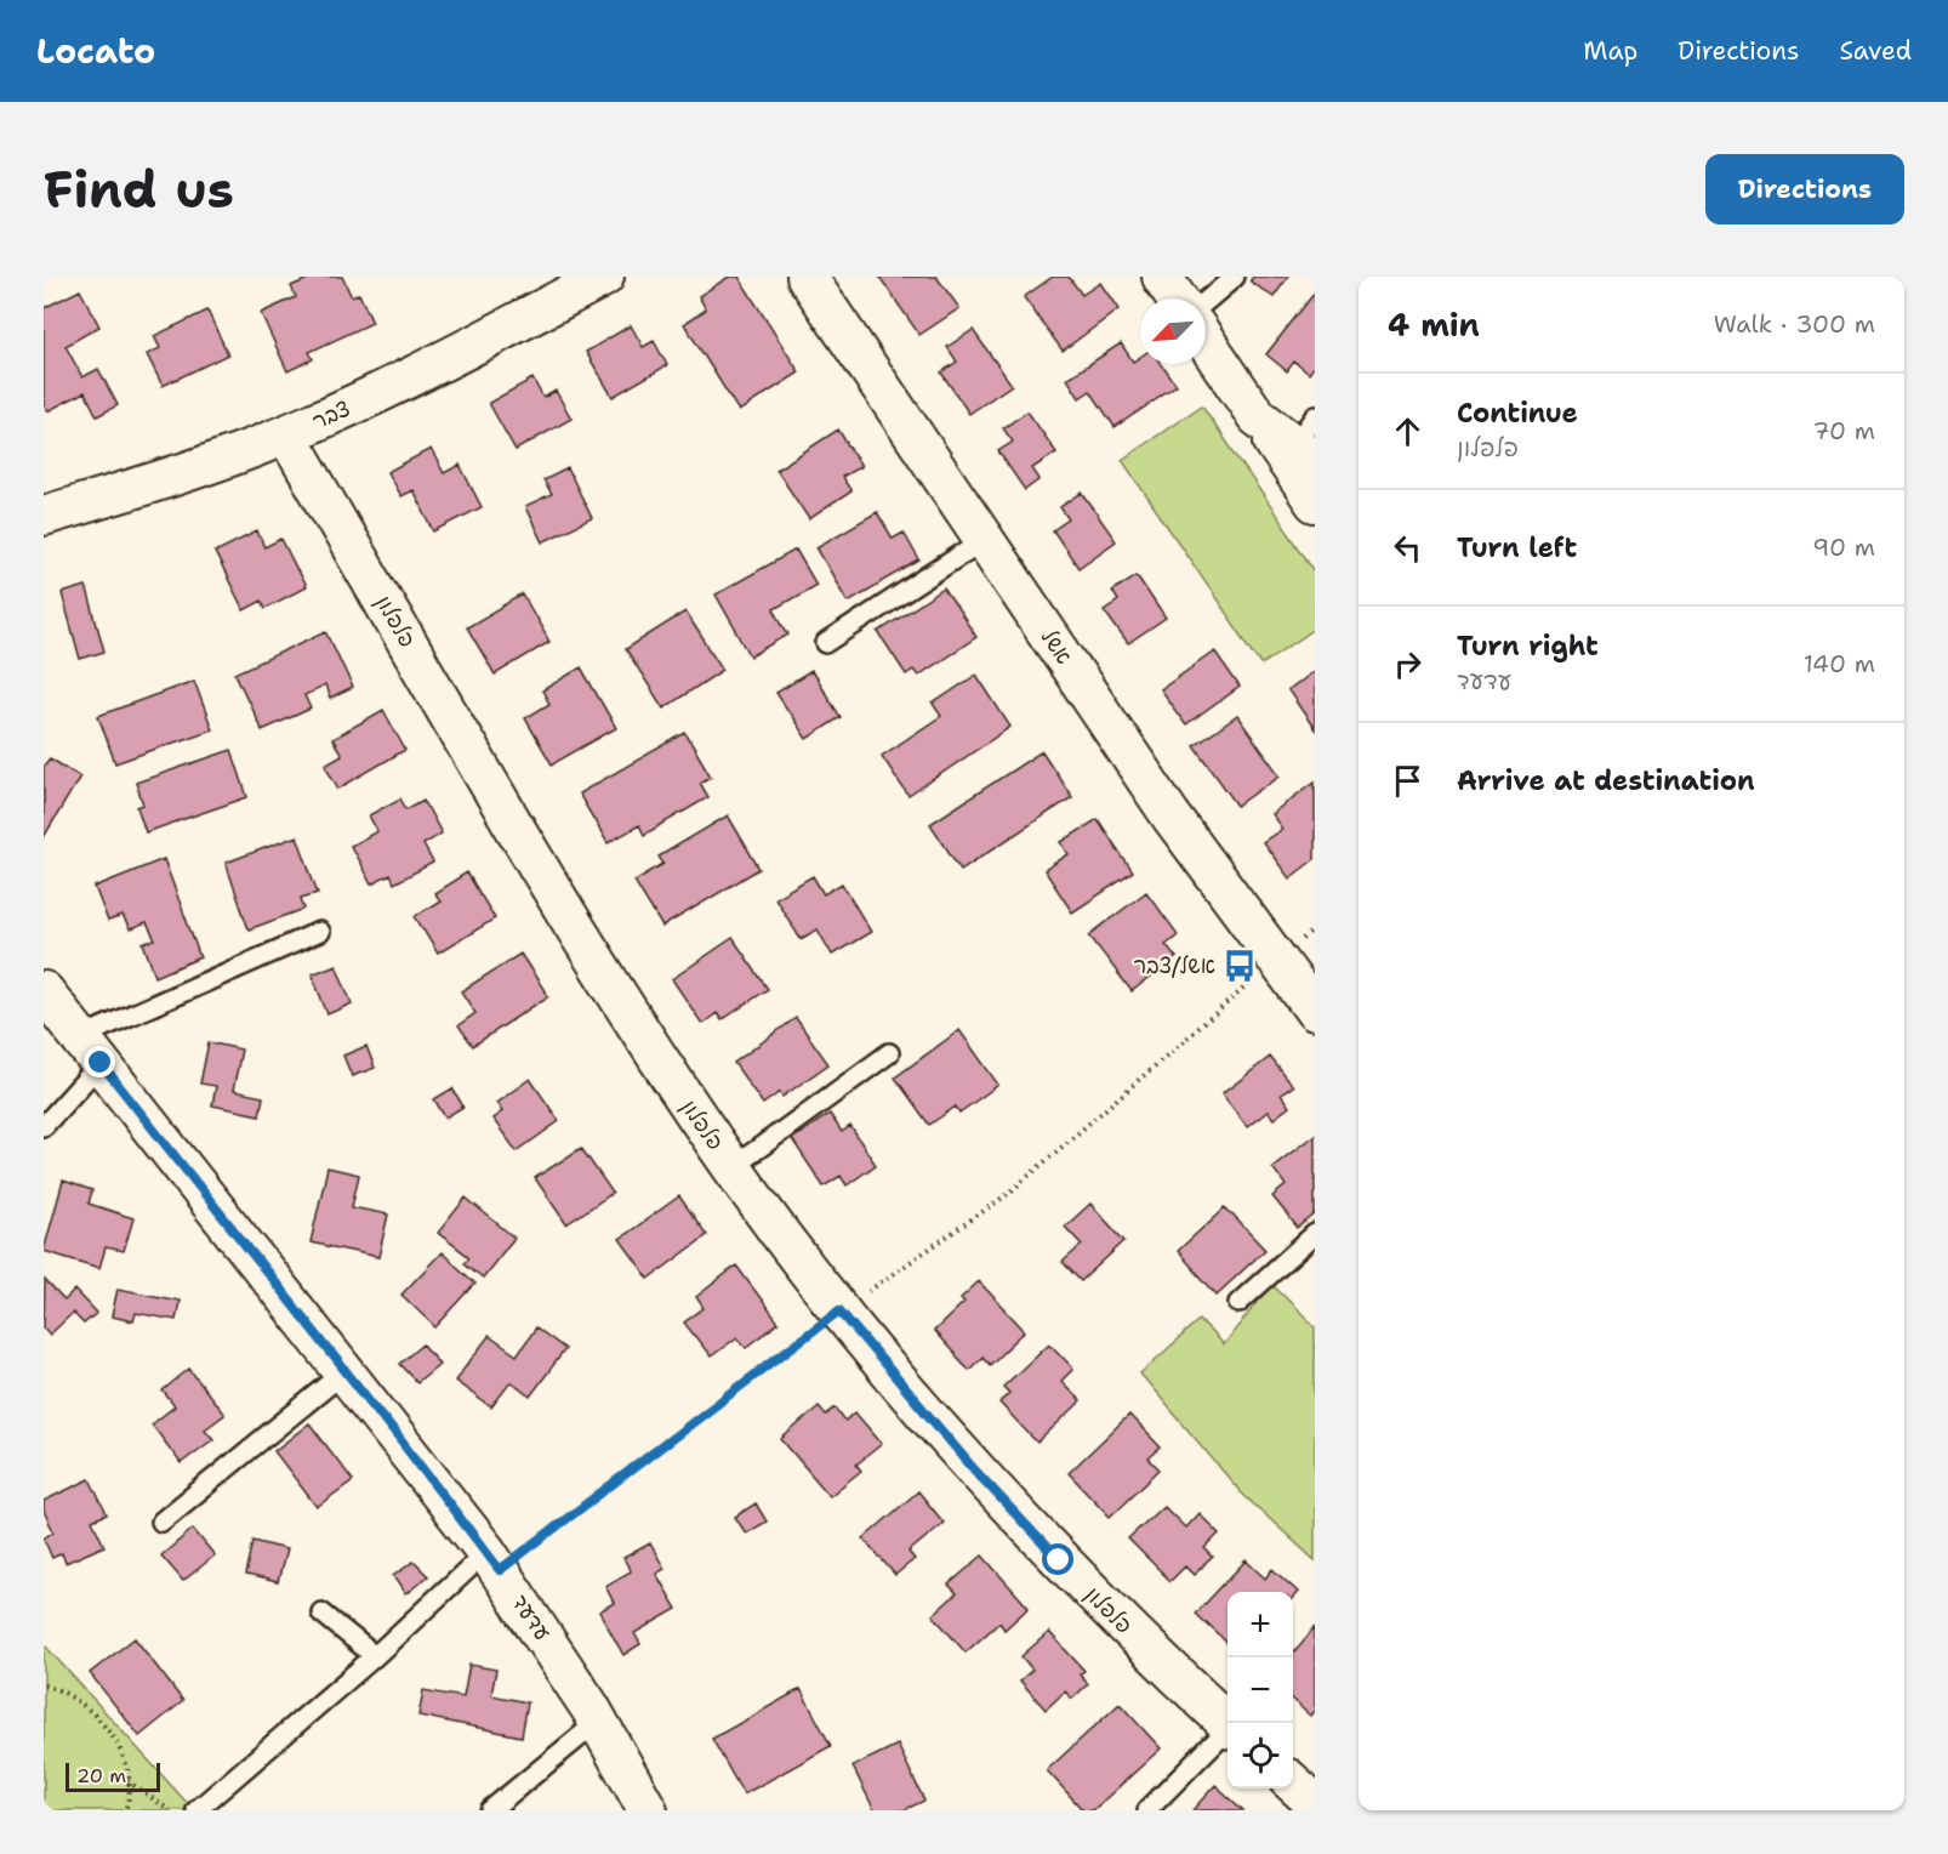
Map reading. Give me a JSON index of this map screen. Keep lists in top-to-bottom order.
{
  "streets": {
    "street": [
      "צבר",
      "פלפלון",
      "אשל",
      "עדעד"
    ]
  },
  "crossings": [
    ["צבר", "פלפלון"]
  ],
  "places": {
    "bus stop": ["אשל/צבר"]
  },
  "scale_bar": "20 m",
  "north": "bottom left",
  "page": {
    "header": "Locato",
    "nav": ["Map", "Directions", "Saved"],
    "buttons": "Directions",
    "title": "Find us",
    "heading": ["4 min", "Walk · 300 m"],
    "list": [
      ["Continue", "פלפלון", "70 m"],
      ["Turn left", "90 m"],
      ["Turn right", "עדעד", "140 m"],
      "Arrive at destination"
    ],
    "map_buttons": ["+", "−"],
    "scale": "20 m"
  }
}
